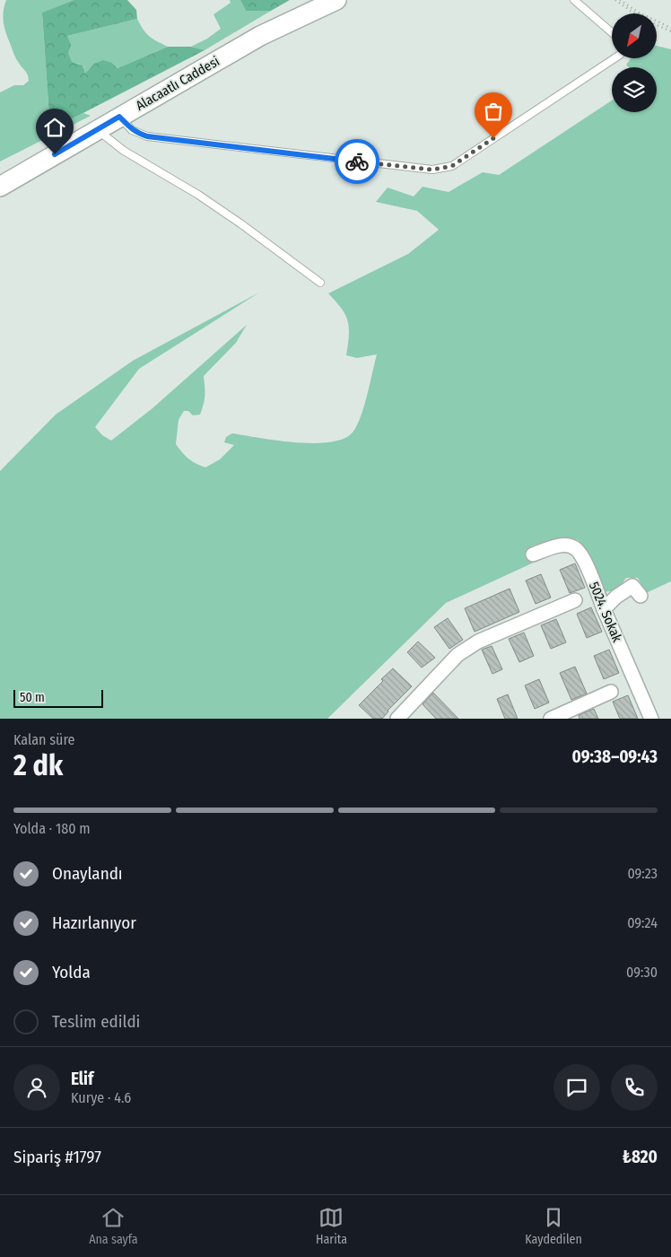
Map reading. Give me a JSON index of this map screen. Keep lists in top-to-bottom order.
{
  "streets": {
    "main road": ["Alacaatlı Caddesi"],
    "street": ["5024. Sokak"]
  },
  "scale_bar": "50 m",
  "north": "bottom left",
  "page": {
    "scale": "50 m",
    "heading": ["2 dk", "Kalan süre", "09:38–09:43"],
    "panel": [
      "Elif",
      "Kurye · 4.6",
      "Sipariş #1797",
      "₺820"
    ],
    "bar": "Yolda · 180 m",
    "list": [
      ["Onaylandı", "09:23"],
      ["Hazırlanıyor", "09:24"],
      ["Yolda", "09:30"],
      "Teslim edildi"
    ],
    "tabs": ["Ana sayfa", "Harita", "Kaydedilen"]
  }
}
